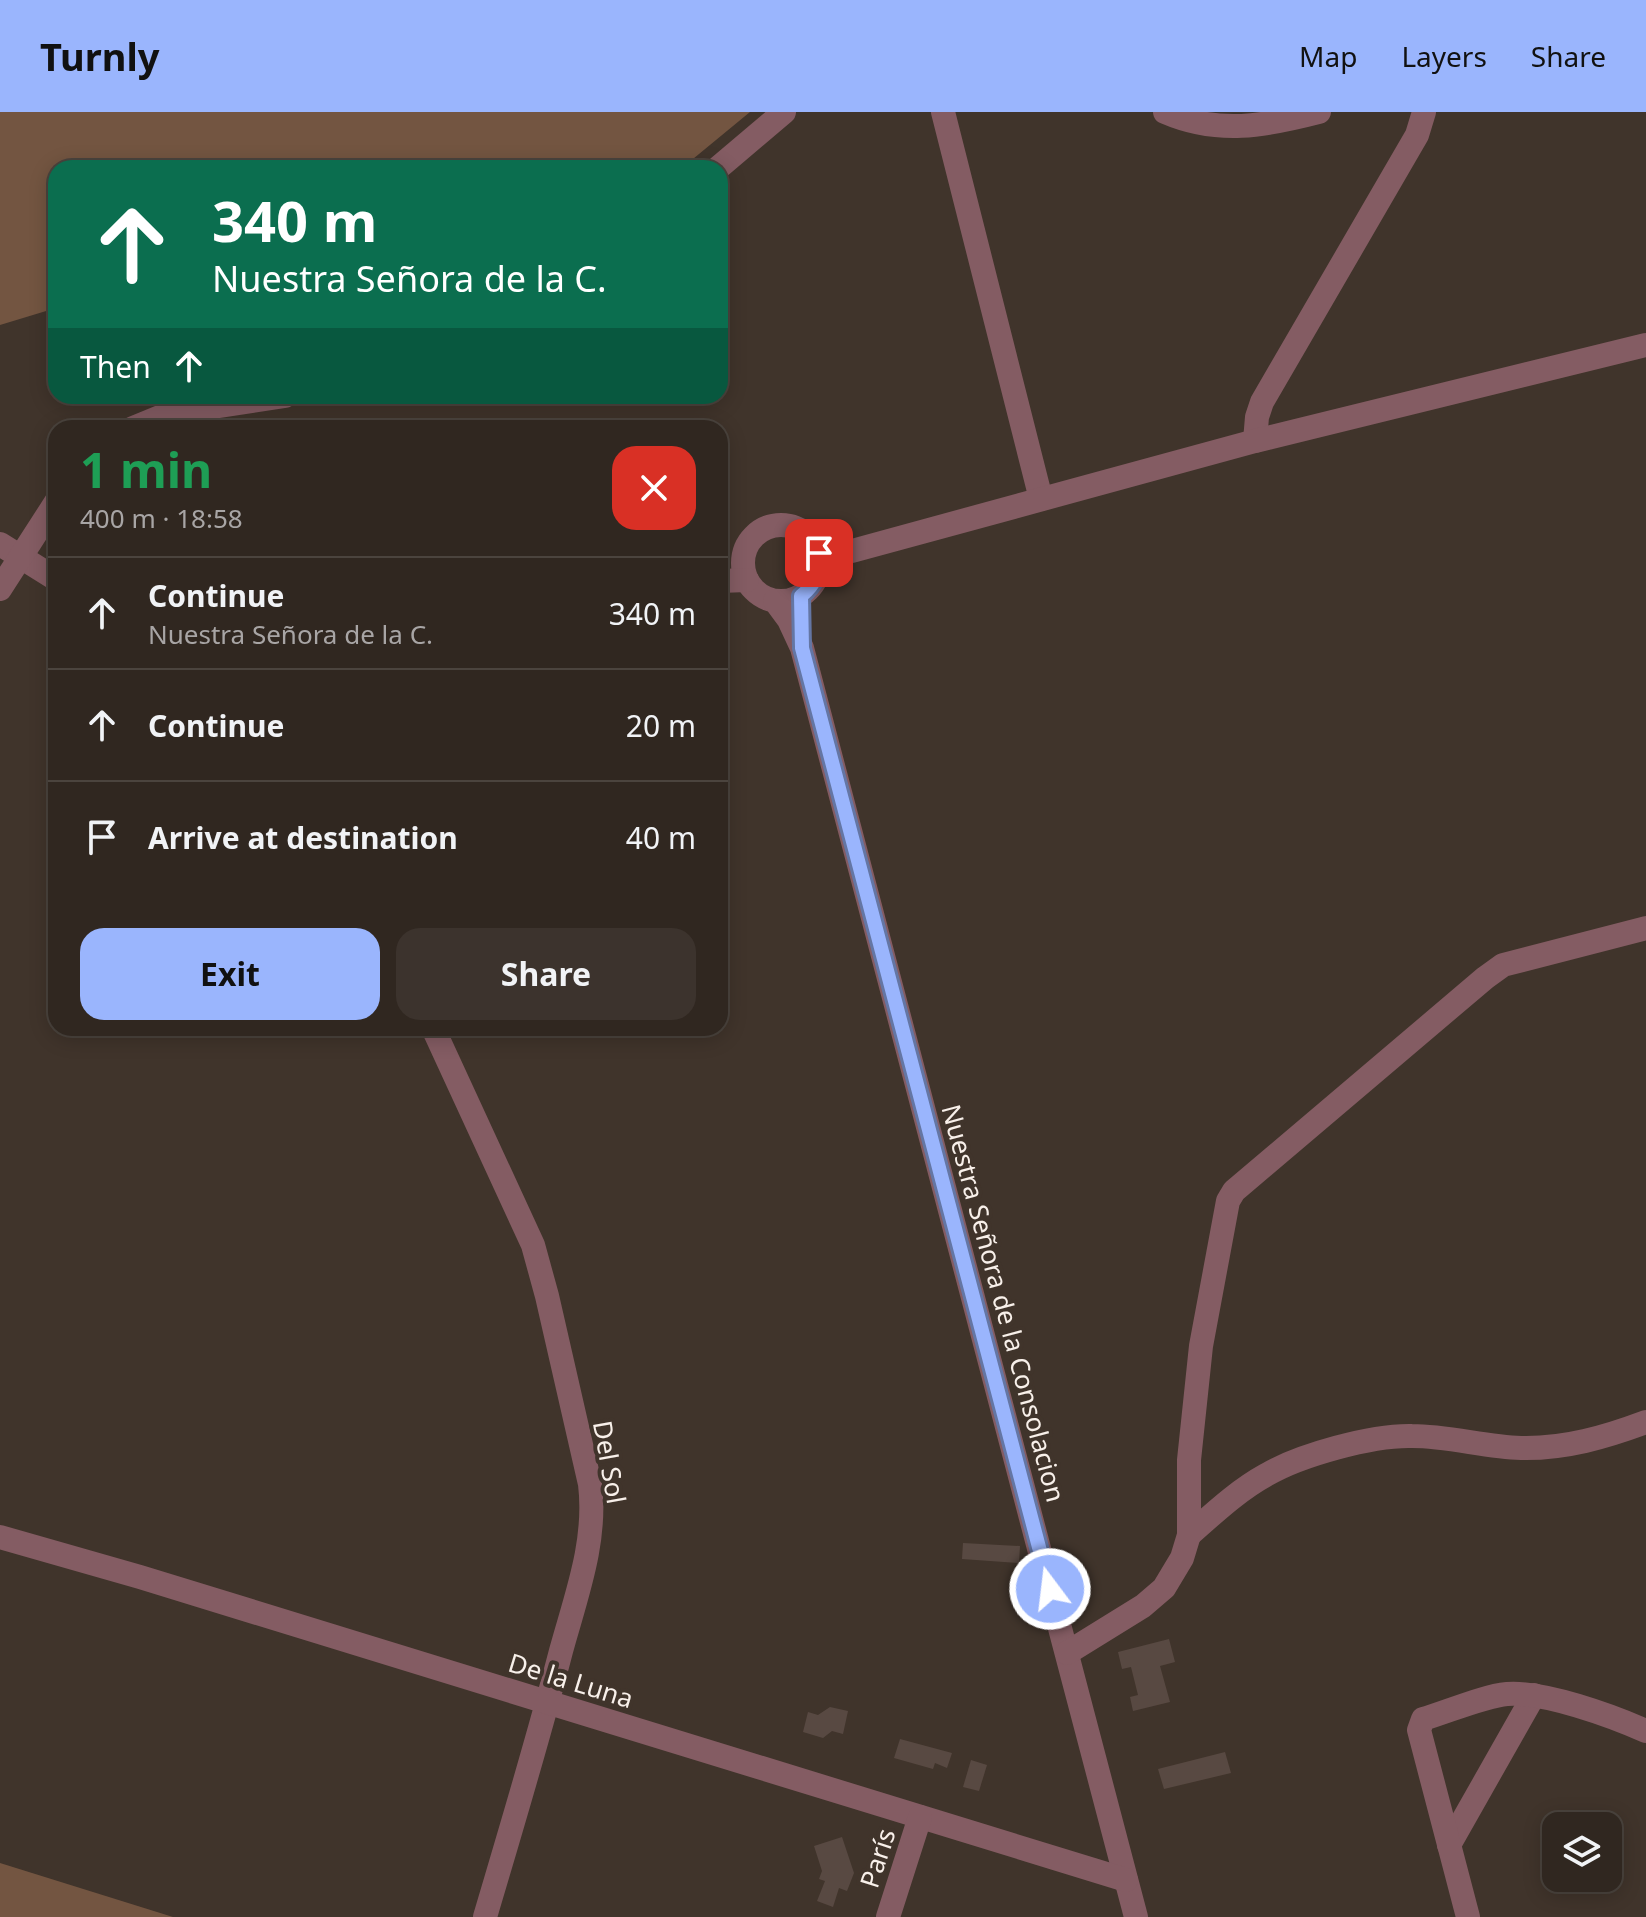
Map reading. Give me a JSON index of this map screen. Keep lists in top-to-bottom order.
{
  "streets": {
    "street": [
      "Nuestra Señora de la Consolacion",
      "Del Sol",
      "De la Luna",
      "París"
    ]
  },
  "crossings": [
    ["Nuestra Señora de la Consolacion", "De la Luna"],
    ["Del Sol", "De la Luna"],
    ["De la Luna", "París"]
  ],
  "page": {
    "header": "Turnly",
    "nav": ["Map", "Layers", "Share"],
    "turn": ["340 m", "Nuestra Señora de la C."],
    "then": "Then",
    "heading": ["1 min", "400 m · 18:58"],
    "list": [
      {
        "name": "Continue",
        "note": "Nuestra Señora de la C.",
        "value": "340 m"
      },
      {
        "name": "Continue",
        "value": "20 m"
      },
      {
        "name": "Arrive at destination",
        "value": "40 m"
      }
    ],
    "buttons": ["Exit", "Share"]
  }
}
